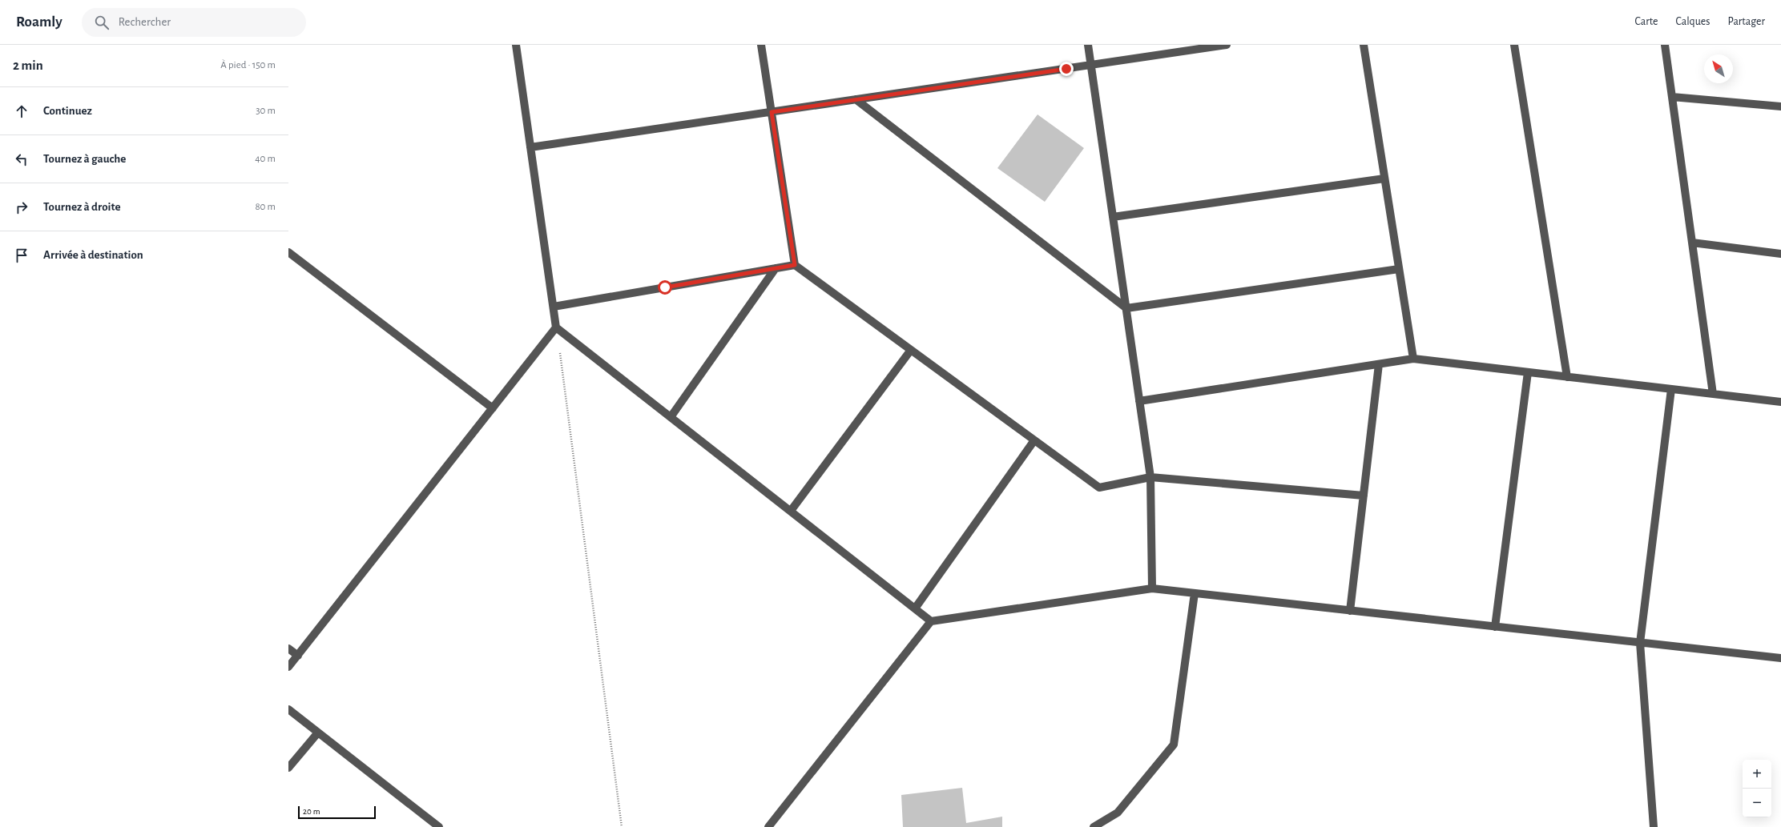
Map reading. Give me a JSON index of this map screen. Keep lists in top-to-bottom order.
{
  "scale_bar": "20 m",
  "north": "top left",
  "page": {
    "header": "Roamly",
    "search": "Rechercher",
    "nav": ["Carte", "Calques", "Partager"],
    "heading": ["2 min", "À pied · 150 m"],
    "list": [
      ["Continuez", "30 m"],
      ["Tournez à gauche", "40 m"],
      ["Tournez à droite", "80 m"],
      "Arrivée à destination"
    ],
    "map_buttons": ["+", "−"],
    "scale": "20 m"
  }
}
